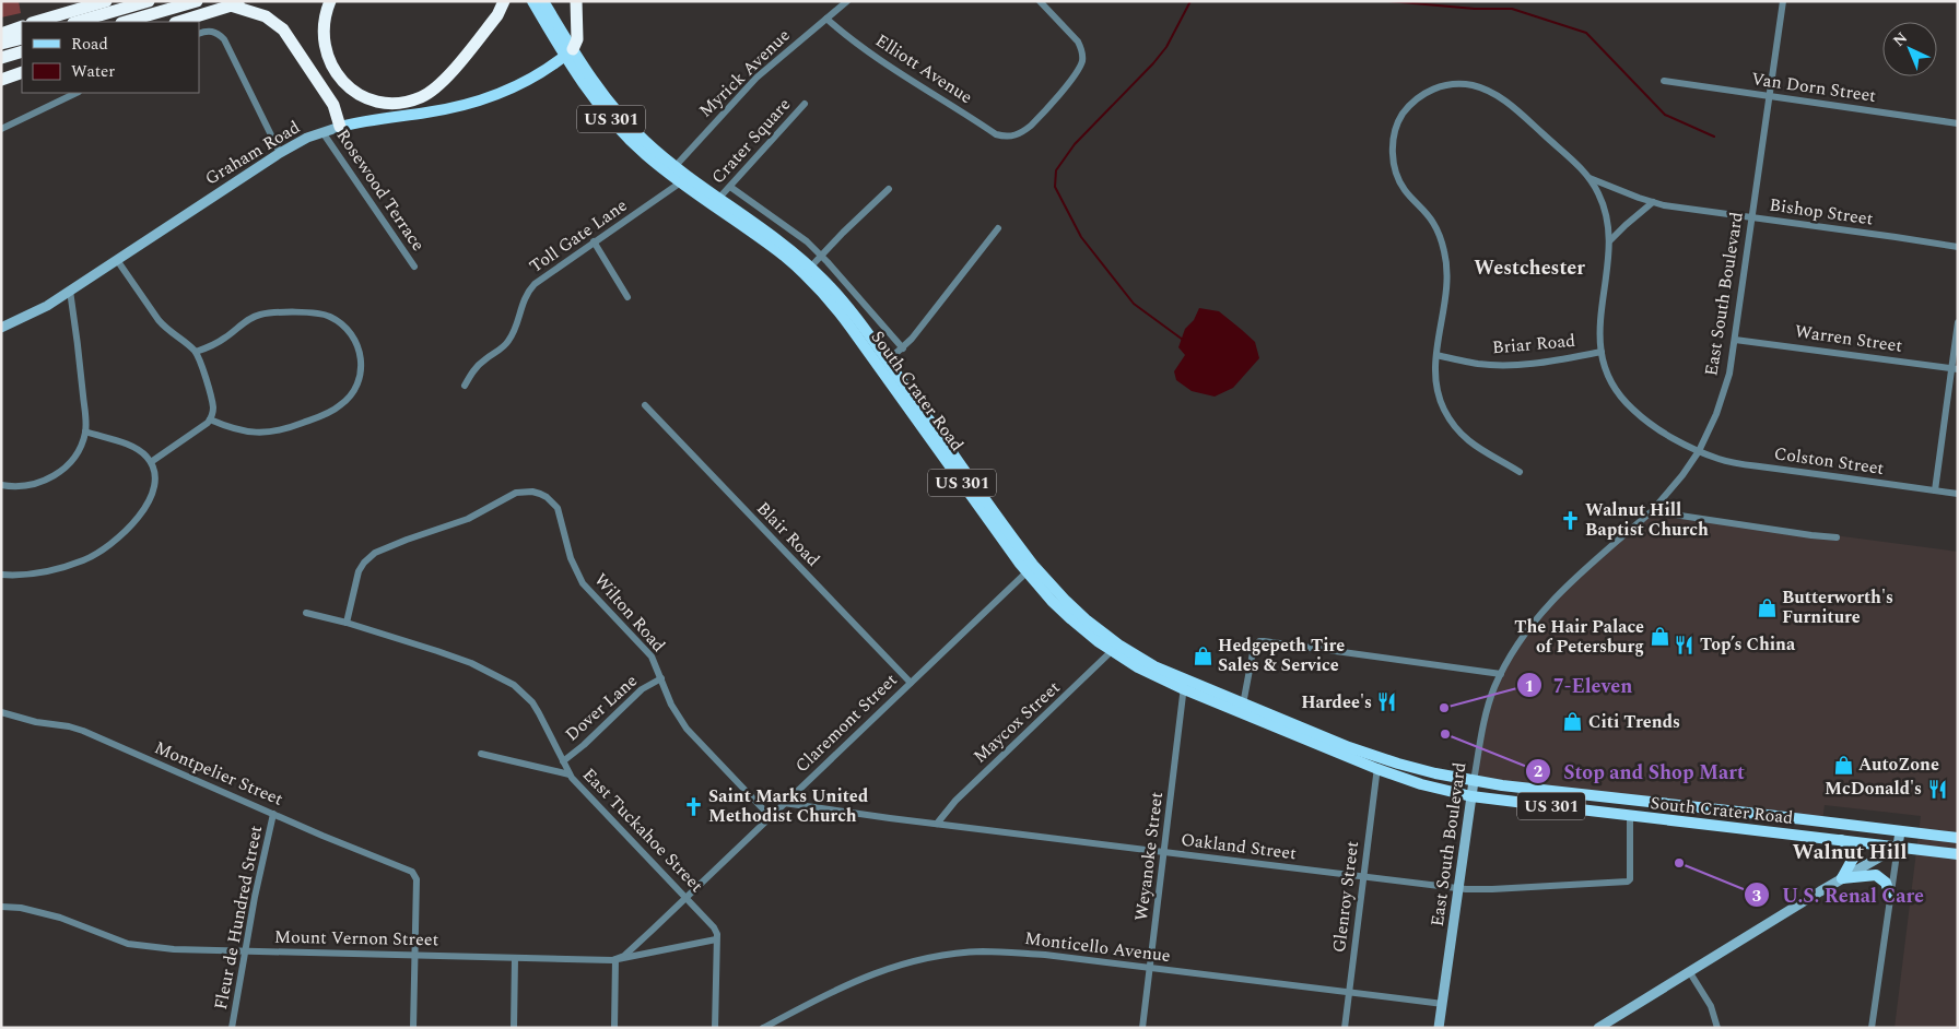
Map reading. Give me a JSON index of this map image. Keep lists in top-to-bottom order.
{
  "streets": {
    "main road": [
      "US 301",
      "Graham Road",
      "East South Boulevard",
      "South Crater Road"
    ],
    "street": [
      "Elliott Avenue",
      "Myrick Avenue",
      "Van Dorn Street",
      "Crater Square",
      "Rosewood Terrace",
      "Bishop Street",
      "Toll Gate Lane",
      "Warren Street",
      "Briar Road",
      "Colston Street",
      "Blair Road",
      "Wilton Road",
      "Dover Lane",
      "Maycox Street",
      "Claremont Street",
      "Montpelier Street",
      "East Tuckahoe Street",
      "Oakland Street",
      "Weyanoke Street",
      "Glenroy Street",
      "Fleur de Hundred Street",
      "Mount Vernon Street",
      "Monticello Avenue"
    ]
  },
  "crossings": [
    ["Elliott Avenue", "Myrick Avenue"],
    ["Myrick Avenue", "South Crater Road"],
    ["Van Dorn Street", "East South Boulevard"],
    ["Crater Square", "South Crater Road"],
    ["Graham Road", "Rosewood Terrace"],
    ["Graham Road", "South Crater Road"],
    ["Bishop Street", "East South Boulevard"],
    ["Bishop Street", "Colston Street"],
    ["Toll Gate Lane", "South Crater Road"],
    ["East South Boulevard", "Warren Street"],
    ["East South Boulevard", "South Crater Road"],
    ["East South Boulevard", "Colston Street"],
    ["East South Boulevard", "Oakland Street"],
    ["East South Boulevard", "Monticello Avenue"],
    ["Briar Road", "Colston Street"],
    ["South Crater Road", "Maycox Street"],
    ["South Crater Road", "Claremont Street"],
    ["South Crater Road", "Oakland Street"],
    ["South Crater Road", "Weyanoke Street"],
    ["South Crater Road", "Glenroy Street"],
    ["Blair Road", "Claremont Street"],
    ["Wilton Road", "Dover Lane"],
    ["Wilton Road", "Claremont Street"],
    ["Wilton Road", "East Tuckahoe Street"],
    ["Dover Lane", "East Tuckahoe Street"],
    ["Maycox Street", "Oakland Street"],
    ["Claremont Street", "East Tuckahoe Street"],
    ["Claremont Street", "Oakland Street"],
    ["Claremont Street", "Mount Vernon Street"],
    ["Montpelier Street", "Fleur de Hundred Street"],
    ["Montpelier Street", "Mount Vernon Street"],
    ["East Tuckahoe Street", "Mount Vernon Street"],
    ["Oakland Street", "Weyanoke Street"],
    ["Oakland Street", "Glenroy Street"],
    ["Weyanoke Street", "Monticello Avenue"],
    ["Glenroy Street", "Monticello Avenue"],
    ["Fleur de Hundred Street", "Mount Vernon Street"]
  ],
  "districts": ["Westchester", "Walnut Hill"],
  "places": {
    "church": ["Walnut Hill Baptist Church", "Saint Marks United Methodist Church"],
    "shop": [
      "Butterworth's Furniture",
      "The Hair Palace of Petersburg",
      "Hedgepeth Tire Sales & Service",
      "Citi Trends",
      "AutoZone"
    ],
    "restaurant": ["Top’s China", "Hardee's", "McDonald's"],
    "other": ["7-Eleven", "Stop and Shop Mart", "U.S. Renal Care"]
  },
  "legend": ["Road", "Water"],
  "north": "top left"
}
